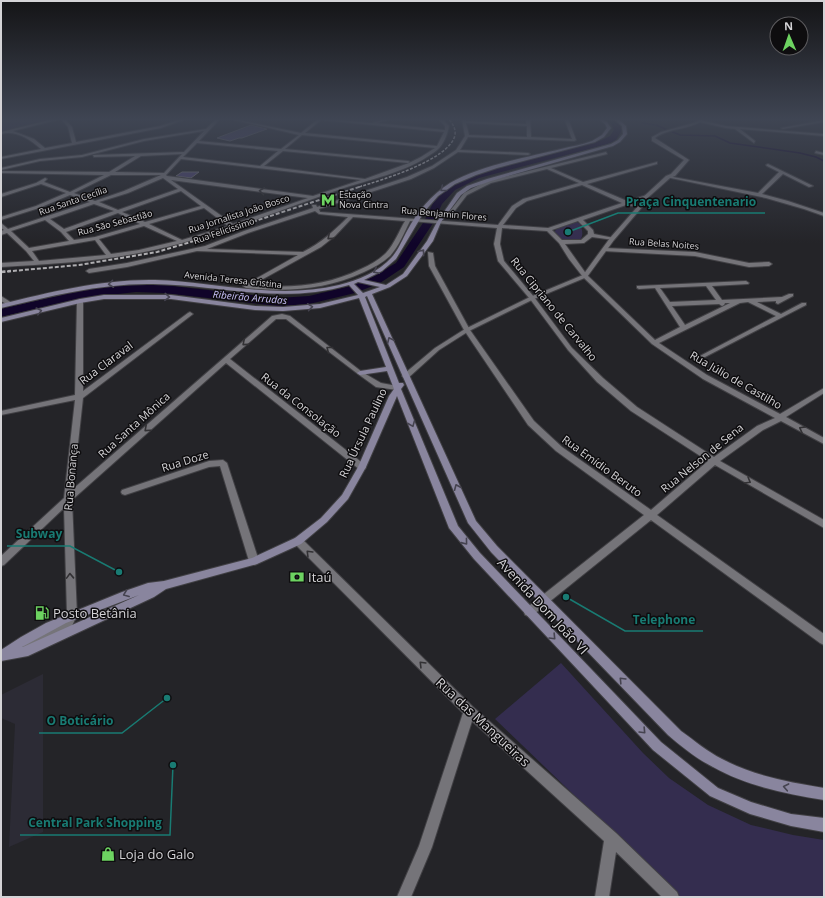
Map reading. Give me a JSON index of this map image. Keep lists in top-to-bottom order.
{
  "streets": {
    "main road": ["Avenida Teresa Cristina", "Rua Úrsula Paulino", "Avenida Dom João VI"],
    "street": [
      "Rua Santa Cecília",
      "Rua Jornalista João Bosco",
      "Rua Benjamin Flores",
      "Rua São Sebastião",
      "Rua Felicíssimo",
      "Rua Belas Noites",
      "Rua Cipriano de Carvalho",
      "Rua Claraval",
      "Rua Júlio de Castilho",
      "Rua da Consolação",
      "Rua Santa Mônica",
      "Rua Nelson de Sena",
      "Rua Doze",
      "Rua Emídio Beruto",
      "Rua Bonança",
      "Rua das Mangueiras"
    ]
  },
  "crossings": [
    ["Rua Benjamin Flores", "Rua Felicíssimo"],
    ["Rua Benjamin Flores", "Avenida Teresa Cristina"],
    ["Rua Benjamin Flores", "Rua Cipriano de Carvalho"],
    ["Rua Benjamin Flores", "Rua Júlio de Castilho"],
    ["Rua Belas Noites", "Rua Úrsula Paulino"],
    ["Avenida Teresa Cristina", "Avenida Dom João VI"],
    ["Rua Cipriano de Carvalho", "Rua Úrsula Paulino"],
    ["Rua Cipriano de Carvalho", "Rua Nelson de Sena"],
    ["Rua Claraval", "Rua Bonança"],
    ["Rua Júlio de Castilho", "Rua Úrsula Paulino"],
    ["Rua Júlio de Castilho", "Rua Nelson de Sena"],
    ["Rua da Consolação", "Rua Santa Mônica"],
    ["Rua da Consolação", "Rua Úrsula Paulino"],
    ["Rua Santa Mônica", "Rua Bonança"],
    ["Rua Úrsula Paulino", "Rua Doze"],
    ["Rua Úrsula Paulino", "Rua Emídio Beruto"],
    ["Rua Úrsula Paulino", "Rua Bonança"],
    ["Rua Úrsula Paulino", "Avenida Dom João VI"],
    ["Rua Úrsula Paulino", "Rua das Mangueiras"],
    ["Rua Nelson de Sena", "Rua Emídio Beruto"],
    ["Rua Nelson de Sena", "Avenida Dom João VI"]
  ],
  "one_way": ["Rua Santa Mônica", "Rua Bonança", "Rua das Mangueiras"],
  "water": ["Ribeirão Arrudas"],
  "places": {
    "metro station": ["Estação Nova Cintra"],
    "other": [
      "Praça Cinquentenario",
      "Subway",
      "Telephone",
      "O Boticário",
      "Central Park Shopping"
    ],
    "bank": ["Itaú"],
    "fuel station": ["Posto Betânia"],
    "shop": ["Loja do Galo"]
  },
  "north": "top"
}
